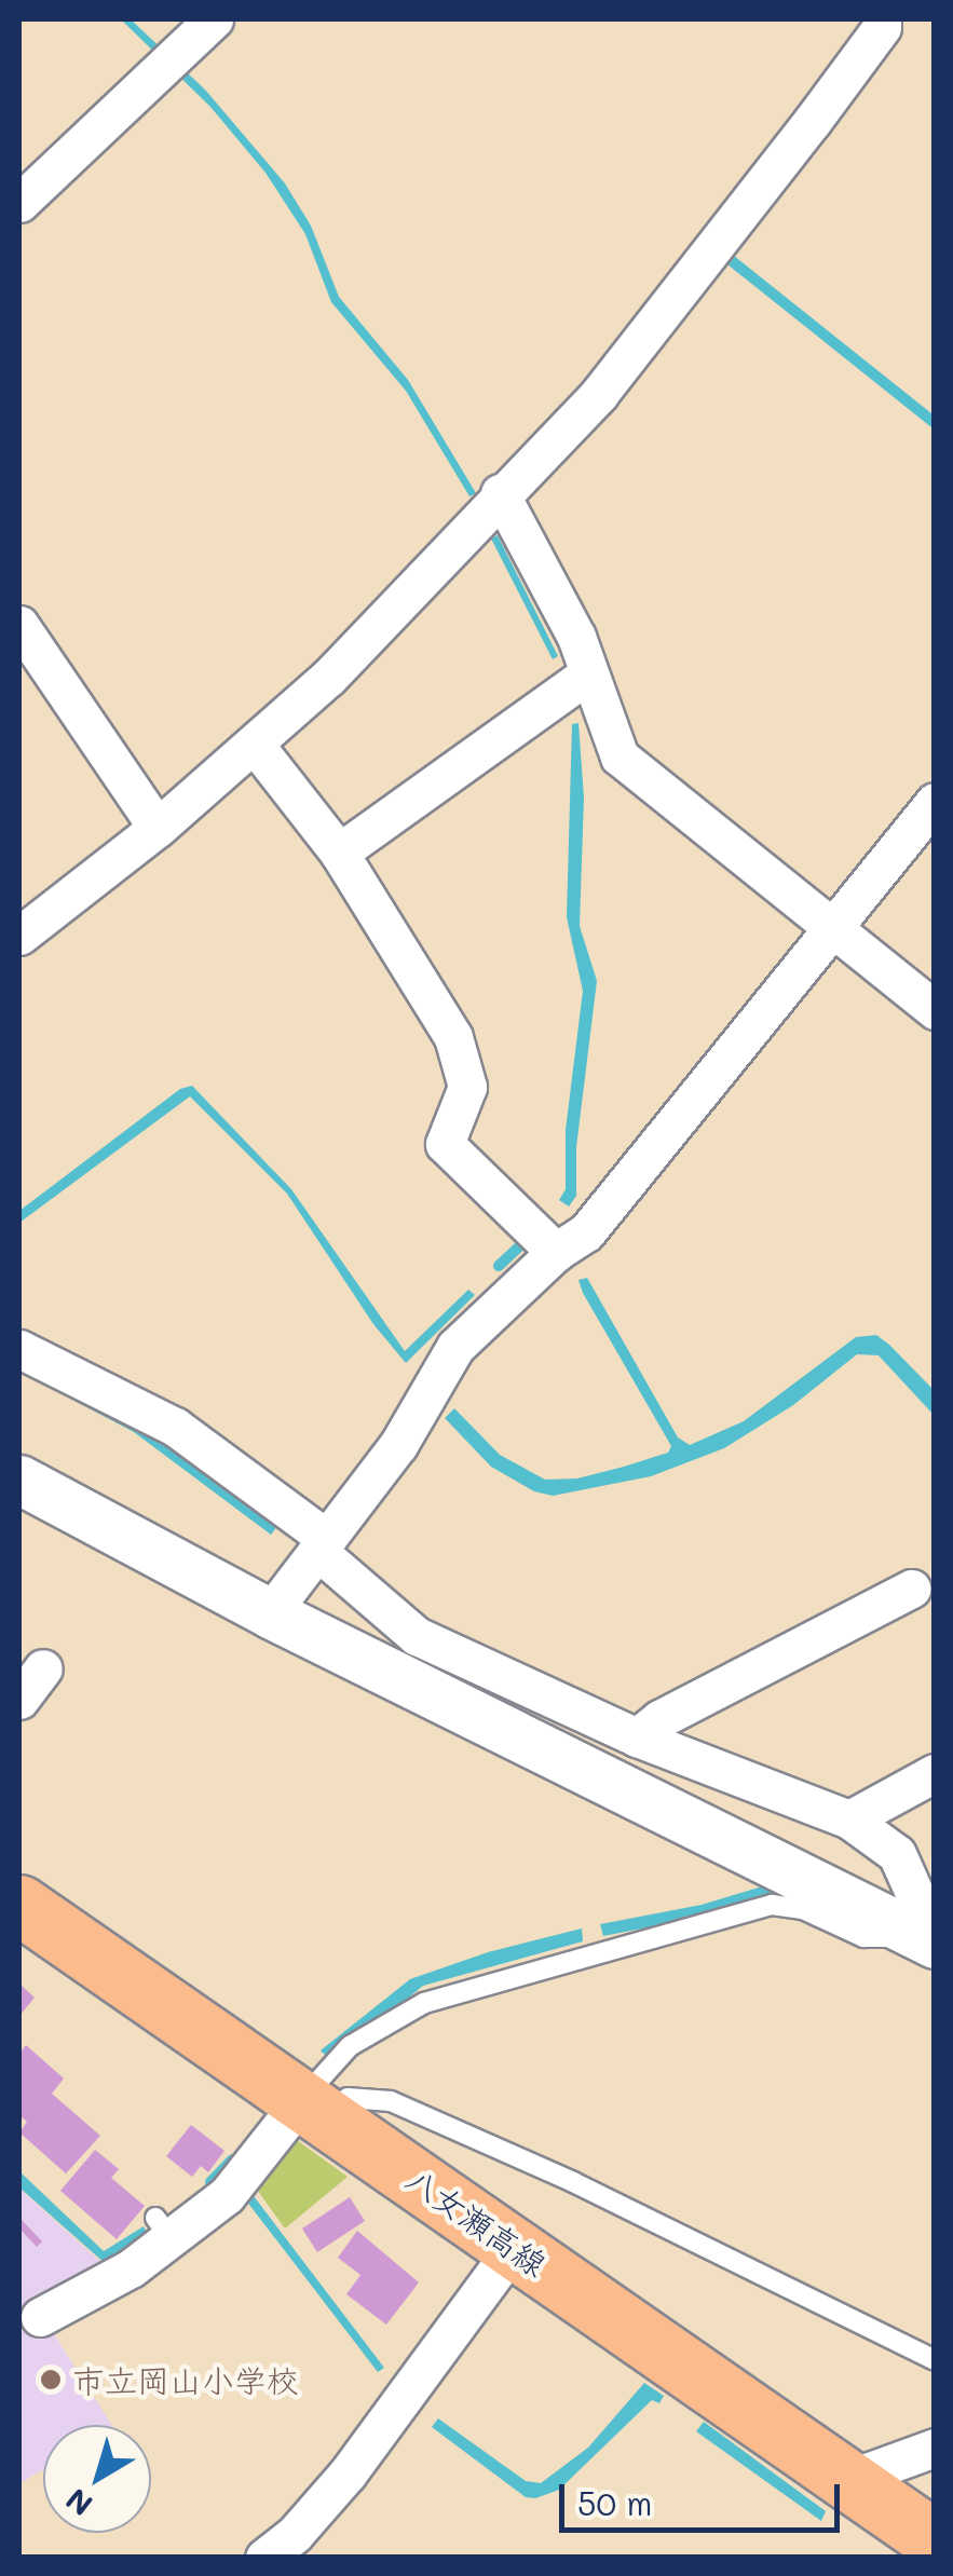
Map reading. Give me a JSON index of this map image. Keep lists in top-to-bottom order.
{
  "streets": {
    "main road": ["八女瀬高線"]
  },
  "places": ["市立岡山小学校"],
  "scale_bar": "50 m",
  "north": "bottom left"
}
